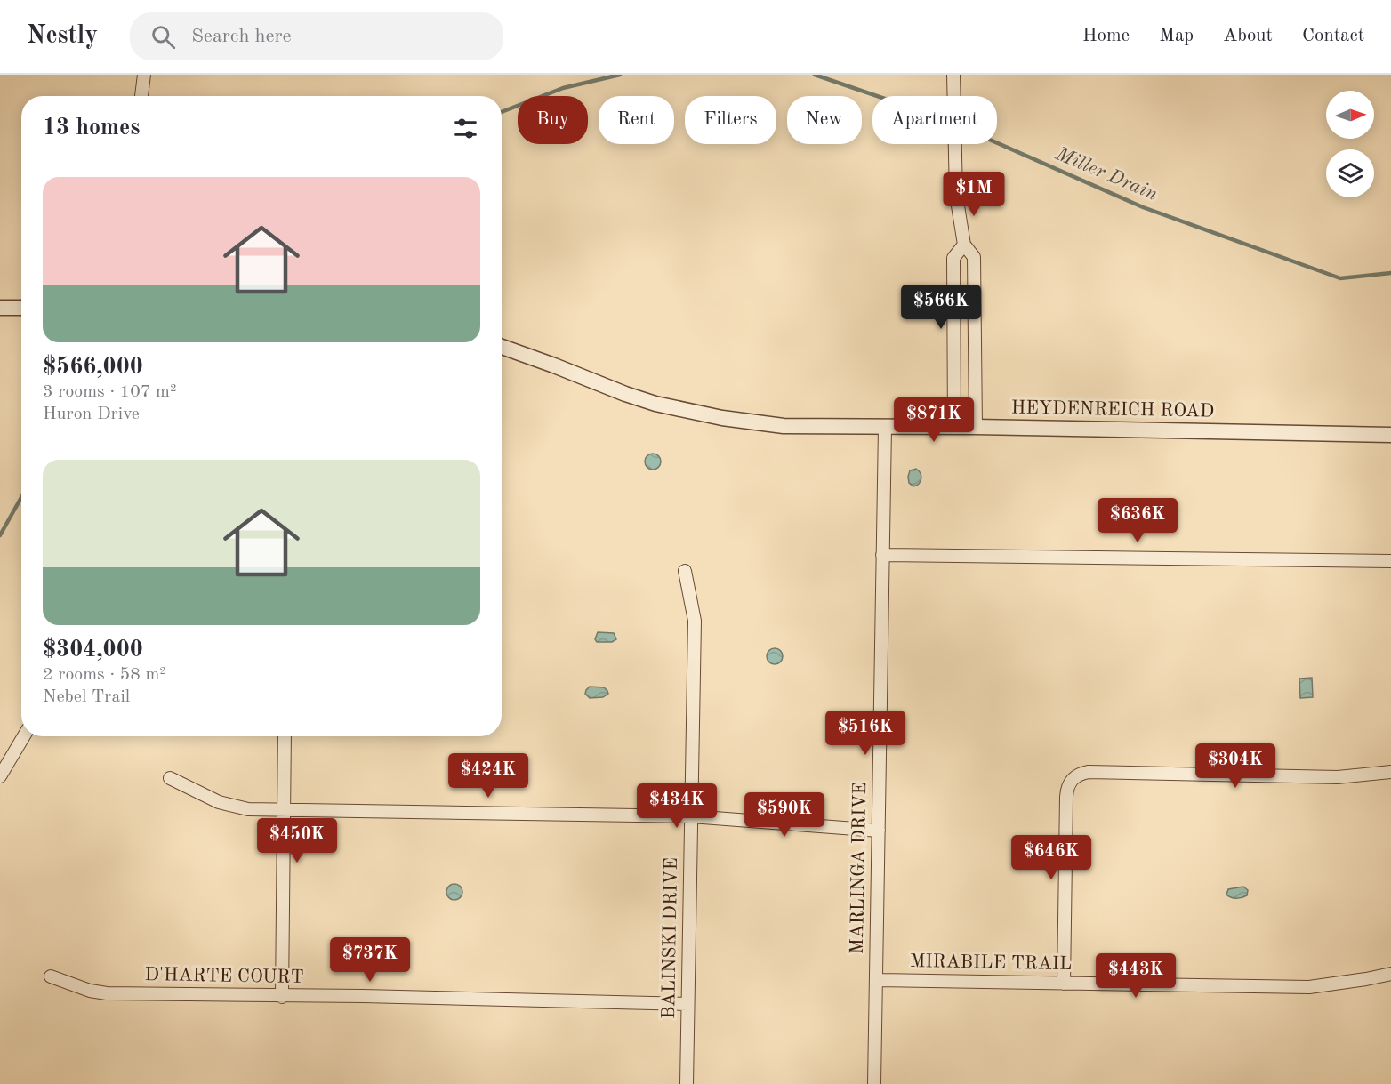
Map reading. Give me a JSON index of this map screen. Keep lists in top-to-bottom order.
{
  "streets": {
    "street": [
      "HEYDENREICH ROAD",
      "MARLINGA DRIVE",
      "BALINSKI DRIVE",
      "MIRABILE TRAIL",
      "D'HARTE COURT"
    ]
  },
  "crossings": [
    ["HEYDENREICH ROAD", "MARLINGA DRIVE"],
    ["MARLINGA DRIVE", "MIRABILE TRAIL"],
    ["BALINSKI DRIVE", "D'HARTE COURT"]
  ],
  "water": ["Miller Drain"],
  "north": "right",
  "page": {
    "header": "Nestly",
    "search": "Search here",
    "nav": [
      "Home",
      "Map",
      "About",
      "Contact"
    ],
    "chip": [
      "Buy",
      "Rent",
      "Filters",
      "New",
      "Apartment"
    ],
    "heading": "13 homes",
    "list": [
      {
        "name": "$566,000",
        "note": "3 rooms · 107 m² · Huron Drive"
      },
      {
        "name": "$304,000",
        "note": "2 rooms · 58 m² · Nebel Trail"
      }
    ],
    "price": [
      "$1M",
      "$566K",
      "$871K",
      "$636K",
      "$516K",
      "$304K",
      "$424K",
      "$434K",
      "$590K",
      "$450K",
      "$646K",
      "$737K",
      "$443K"
    ]
  }
}
